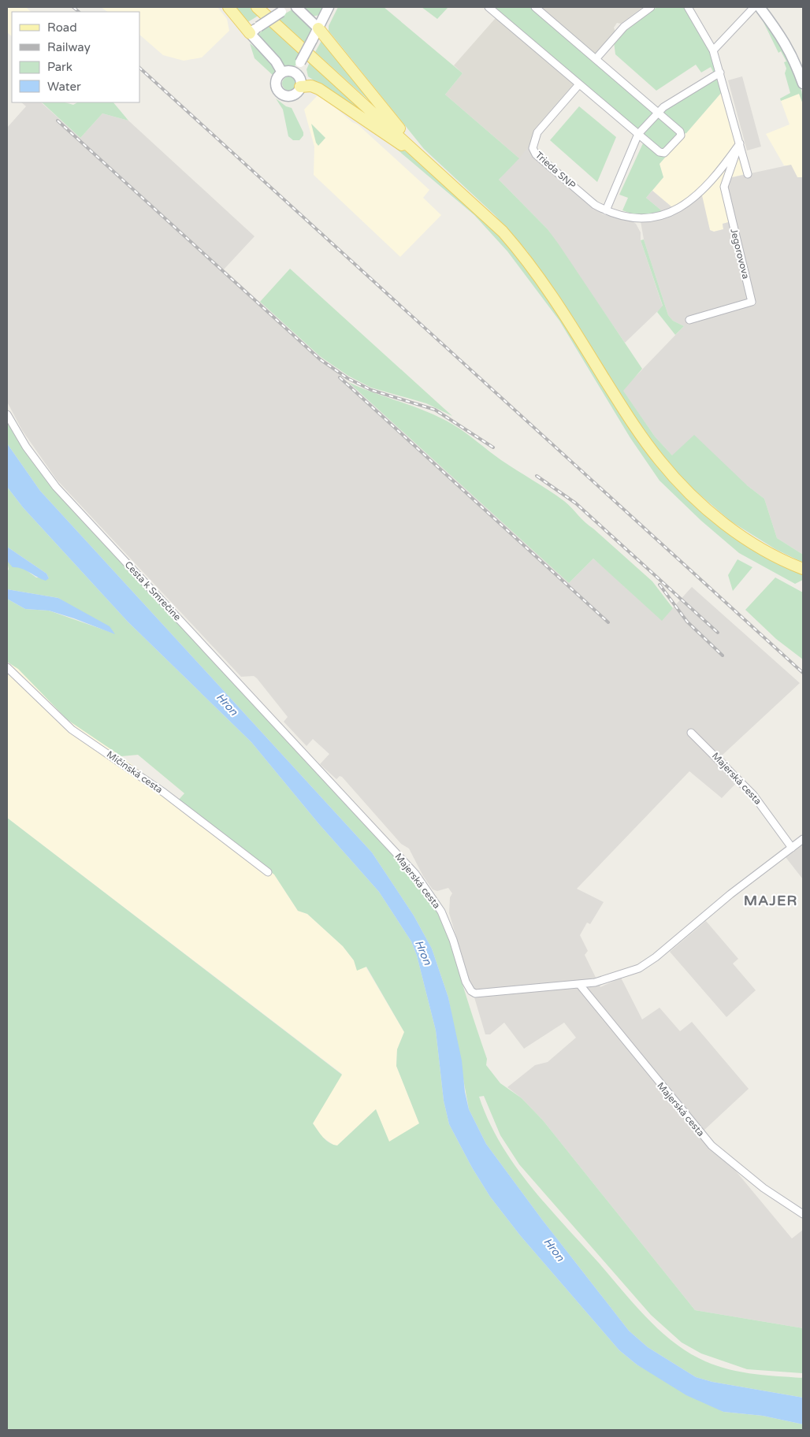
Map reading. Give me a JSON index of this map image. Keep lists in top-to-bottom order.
{
  "streets": {
    "street": [
      "Trieda SNP",
      "Jegorovova",
      "Cesta k Smrečine",
      "Mičinská cesta",
      "Majerská cesta"
    ]
  },
  "crossings": [
    ["Trieda SNP", "Jegorovova"],
    ["Cesta k Smrečine", "Majerská cesta"]
  ],
  "districts": ["MAJER"],
  "water": ["Hron"],
  "legend": [
    "Road",
    "Railway",
    "Park",
    "Water"
  ]
}
